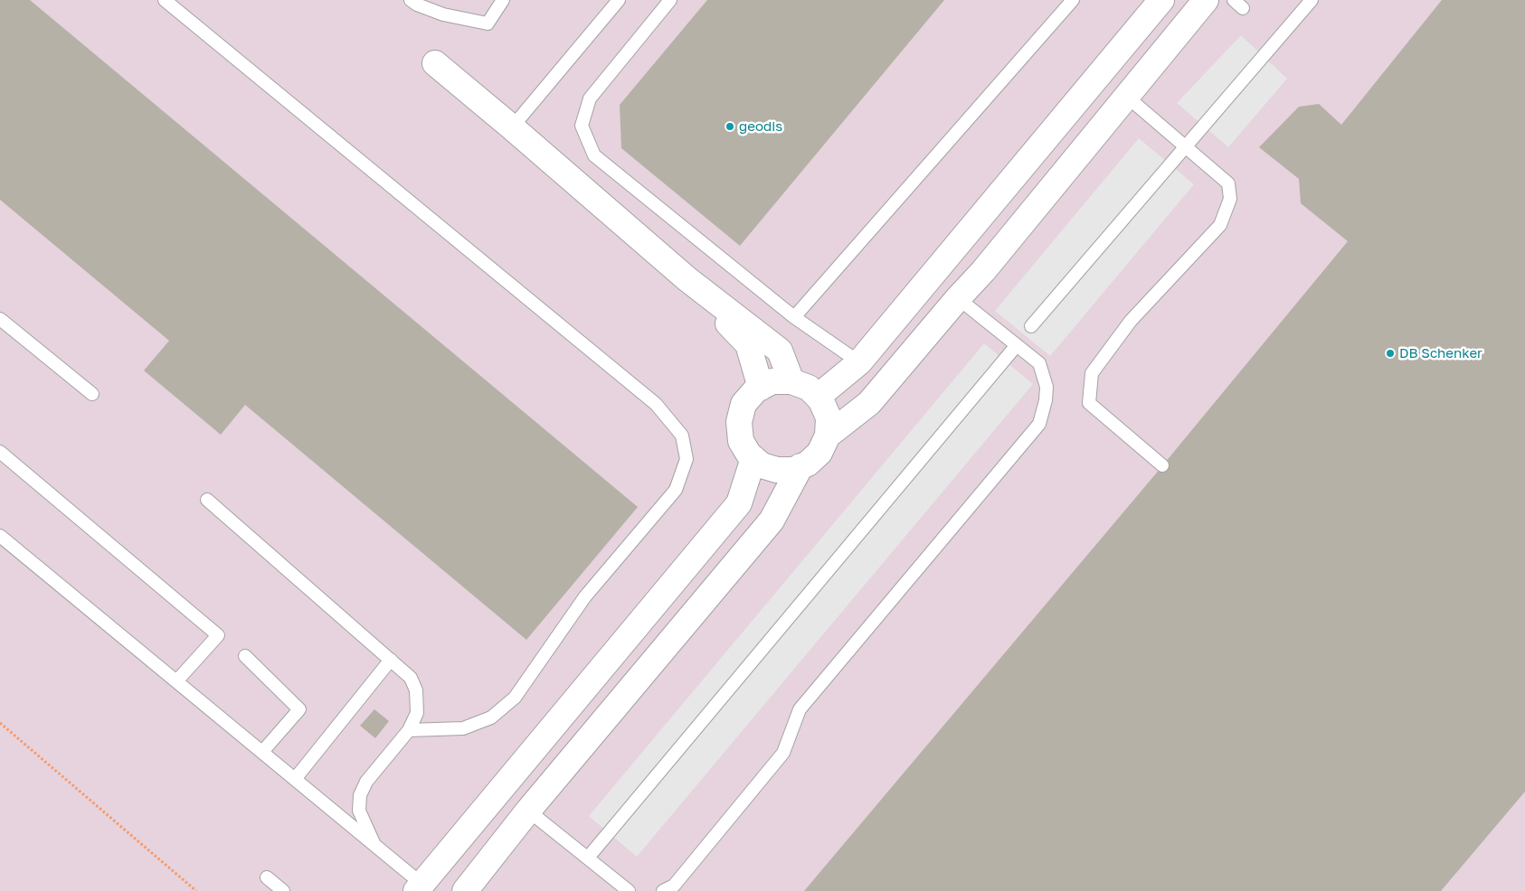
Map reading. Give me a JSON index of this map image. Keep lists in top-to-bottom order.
{
  "places": ["geodis", "DB Schenker"]
}
